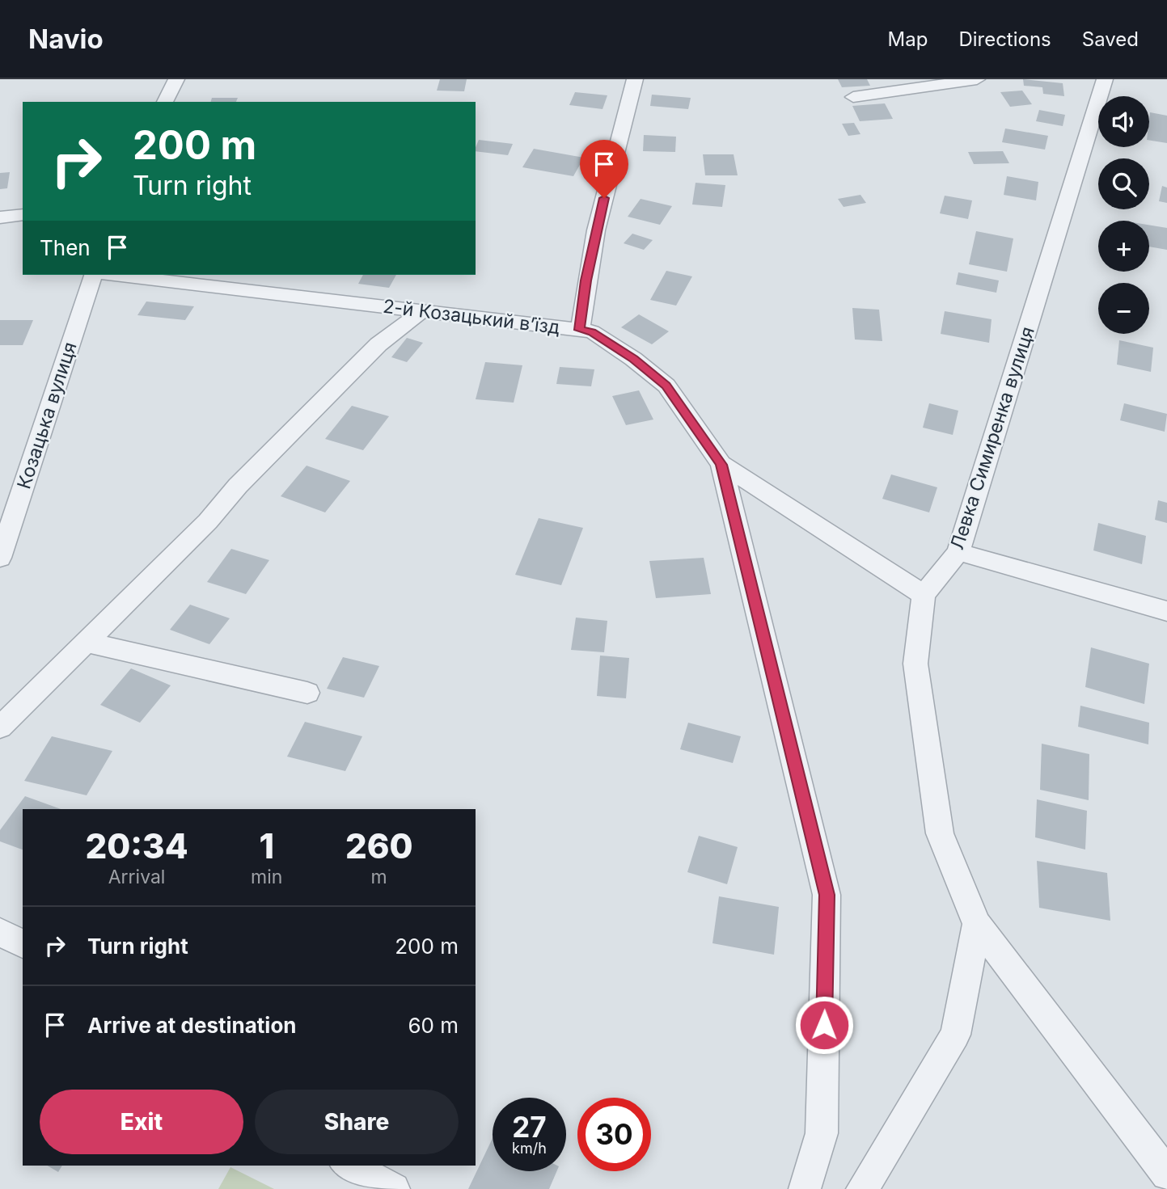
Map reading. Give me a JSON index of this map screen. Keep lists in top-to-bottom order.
{
  "streets": {
    "street": ["2-й Козацький в’їзд", "Козацька вулиця", "Левка Симиренка вулиця"]
  },
  "page": {
    "header": "Navio",
    "nav": ["Map", "Directions", "Saved"],
    "map_buttons": ["+", "−"],
    "turn": ["200 m", "Turn right"],
    "then": "Then",
    "eta": [
      "20:34",
      "Arrival",
      "1",
      "min",
      "260",
      "m"
    ],
    "list": [
      {
        "name": "Turn right",
        "value": "200 m"
      },
      {
        "name": "Arrive at destination",
        "value": "60 m"
      }
    ],
    "buttons": ["Exit", "Share"],
    "speed": "27 km/h",
    "limit": "30"
  }
}
